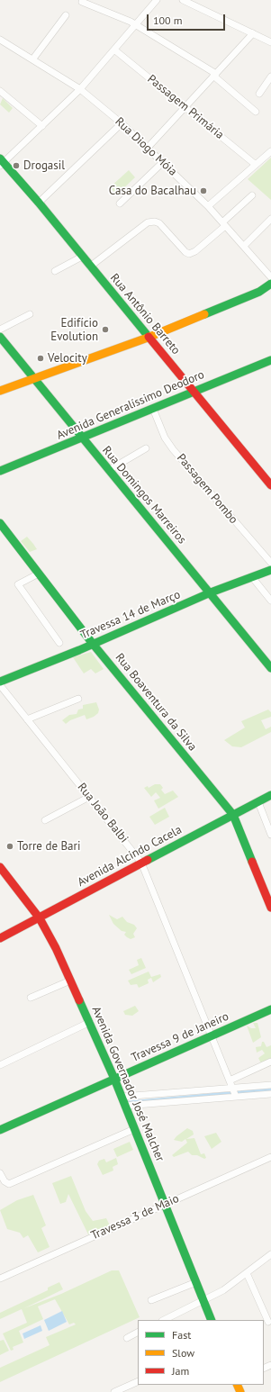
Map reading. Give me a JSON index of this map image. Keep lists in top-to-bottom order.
{
  "streets": {
    "street": [
      "Passagem Primária",
      "Rua Diogo Móia",
      "Rua Antônio Barreto",
      "Avenida Generalíssimo Deodoro",
      "Passagem Pombo",
      "Rua Domingos Marreiros",
      "Travessa 14 de Março",
      "Rua Boaventura da Silva",
      "Rua João Balbi",
      "Avenida Alcindo Cacela",
      "Travessa 9 de Janeiro",
      "Avenida Governador José Malcher",
      "Travessa 3 de Maio"
    ]
  },
  "crossings": [
    ["Rua Antônio Barreto", "Avenida Generalíssimo Deodoro"],
    ["Avenida Generalíssimo Deodoro", "Passagem Pombo"],
    ["Avenida Generalíssimo Deodoro", "Rua Domingos Marreiros"],
    ["Rua Domingos Marreiros", "Travessa 14 de Março"],
    ["Travessa 14 de Março", "Rua Boaventura da Silva"],
    ["Rua Boaventura da Silva", "Avenida Alcindo Cacela"],
    ["Rua João Balbi", "Avenida Alcindo Cacela"],
    ["Rua João Balbi", "Travessa 9 de Janeiro"],
    ["Avenida Alcindo Cacela", "Avenida Governador José Malcher"],
    ["Travessa 9 de Janeiro", "Avenida Governador José Malcher"],
    ["Avenida Governador José Malcher", "Travessa 3 de Maio"]
  ],
  "places": [
    "Drogasil",
    "Casa do Bacalhau",
    "Edifício Evolution",
    "Velocity",
    "Torre de Bari"
  ],
  "legend": ["Fast", "Slow", "Jam"],
  "scale_bar": "100 m"
}
